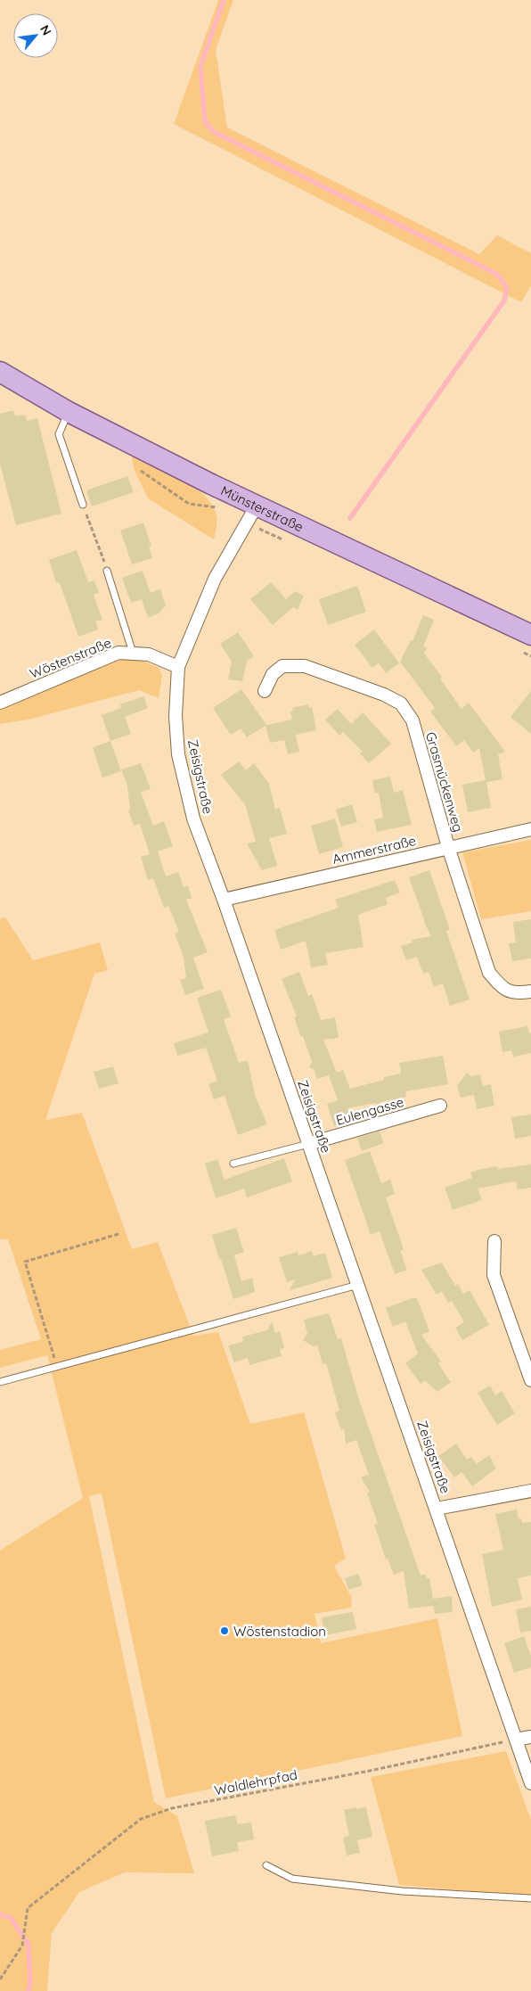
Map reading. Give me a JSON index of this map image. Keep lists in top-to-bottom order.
{
  "streets": {
    "main road": ["Münsterstraße"],
    "street": [
      "Wöstenstraße",
      "Zeisigstraße",
      "Grasmückenweg",
      "Ammerstraße",
      "Eulengasse"
    ],
    "path": ["Waldlehrpfad"]
  },
  "crossings": [
    ["Münsterstraße", "Zeisigstraße"],
    ["Wöstenstraße", "Zeisigstraße"],
    ["Zeisigstraße", "Ammerstraße"],
    ["Zeisigstraße", "Eulengasse"],
    ["Zeisigstraße", "Waldlehrpfad"],
    ["Grasmückenweg", "Ammerstraße"]
  ],
  "places": ["Wöstenstadion"],
  "north": "top right"
}
